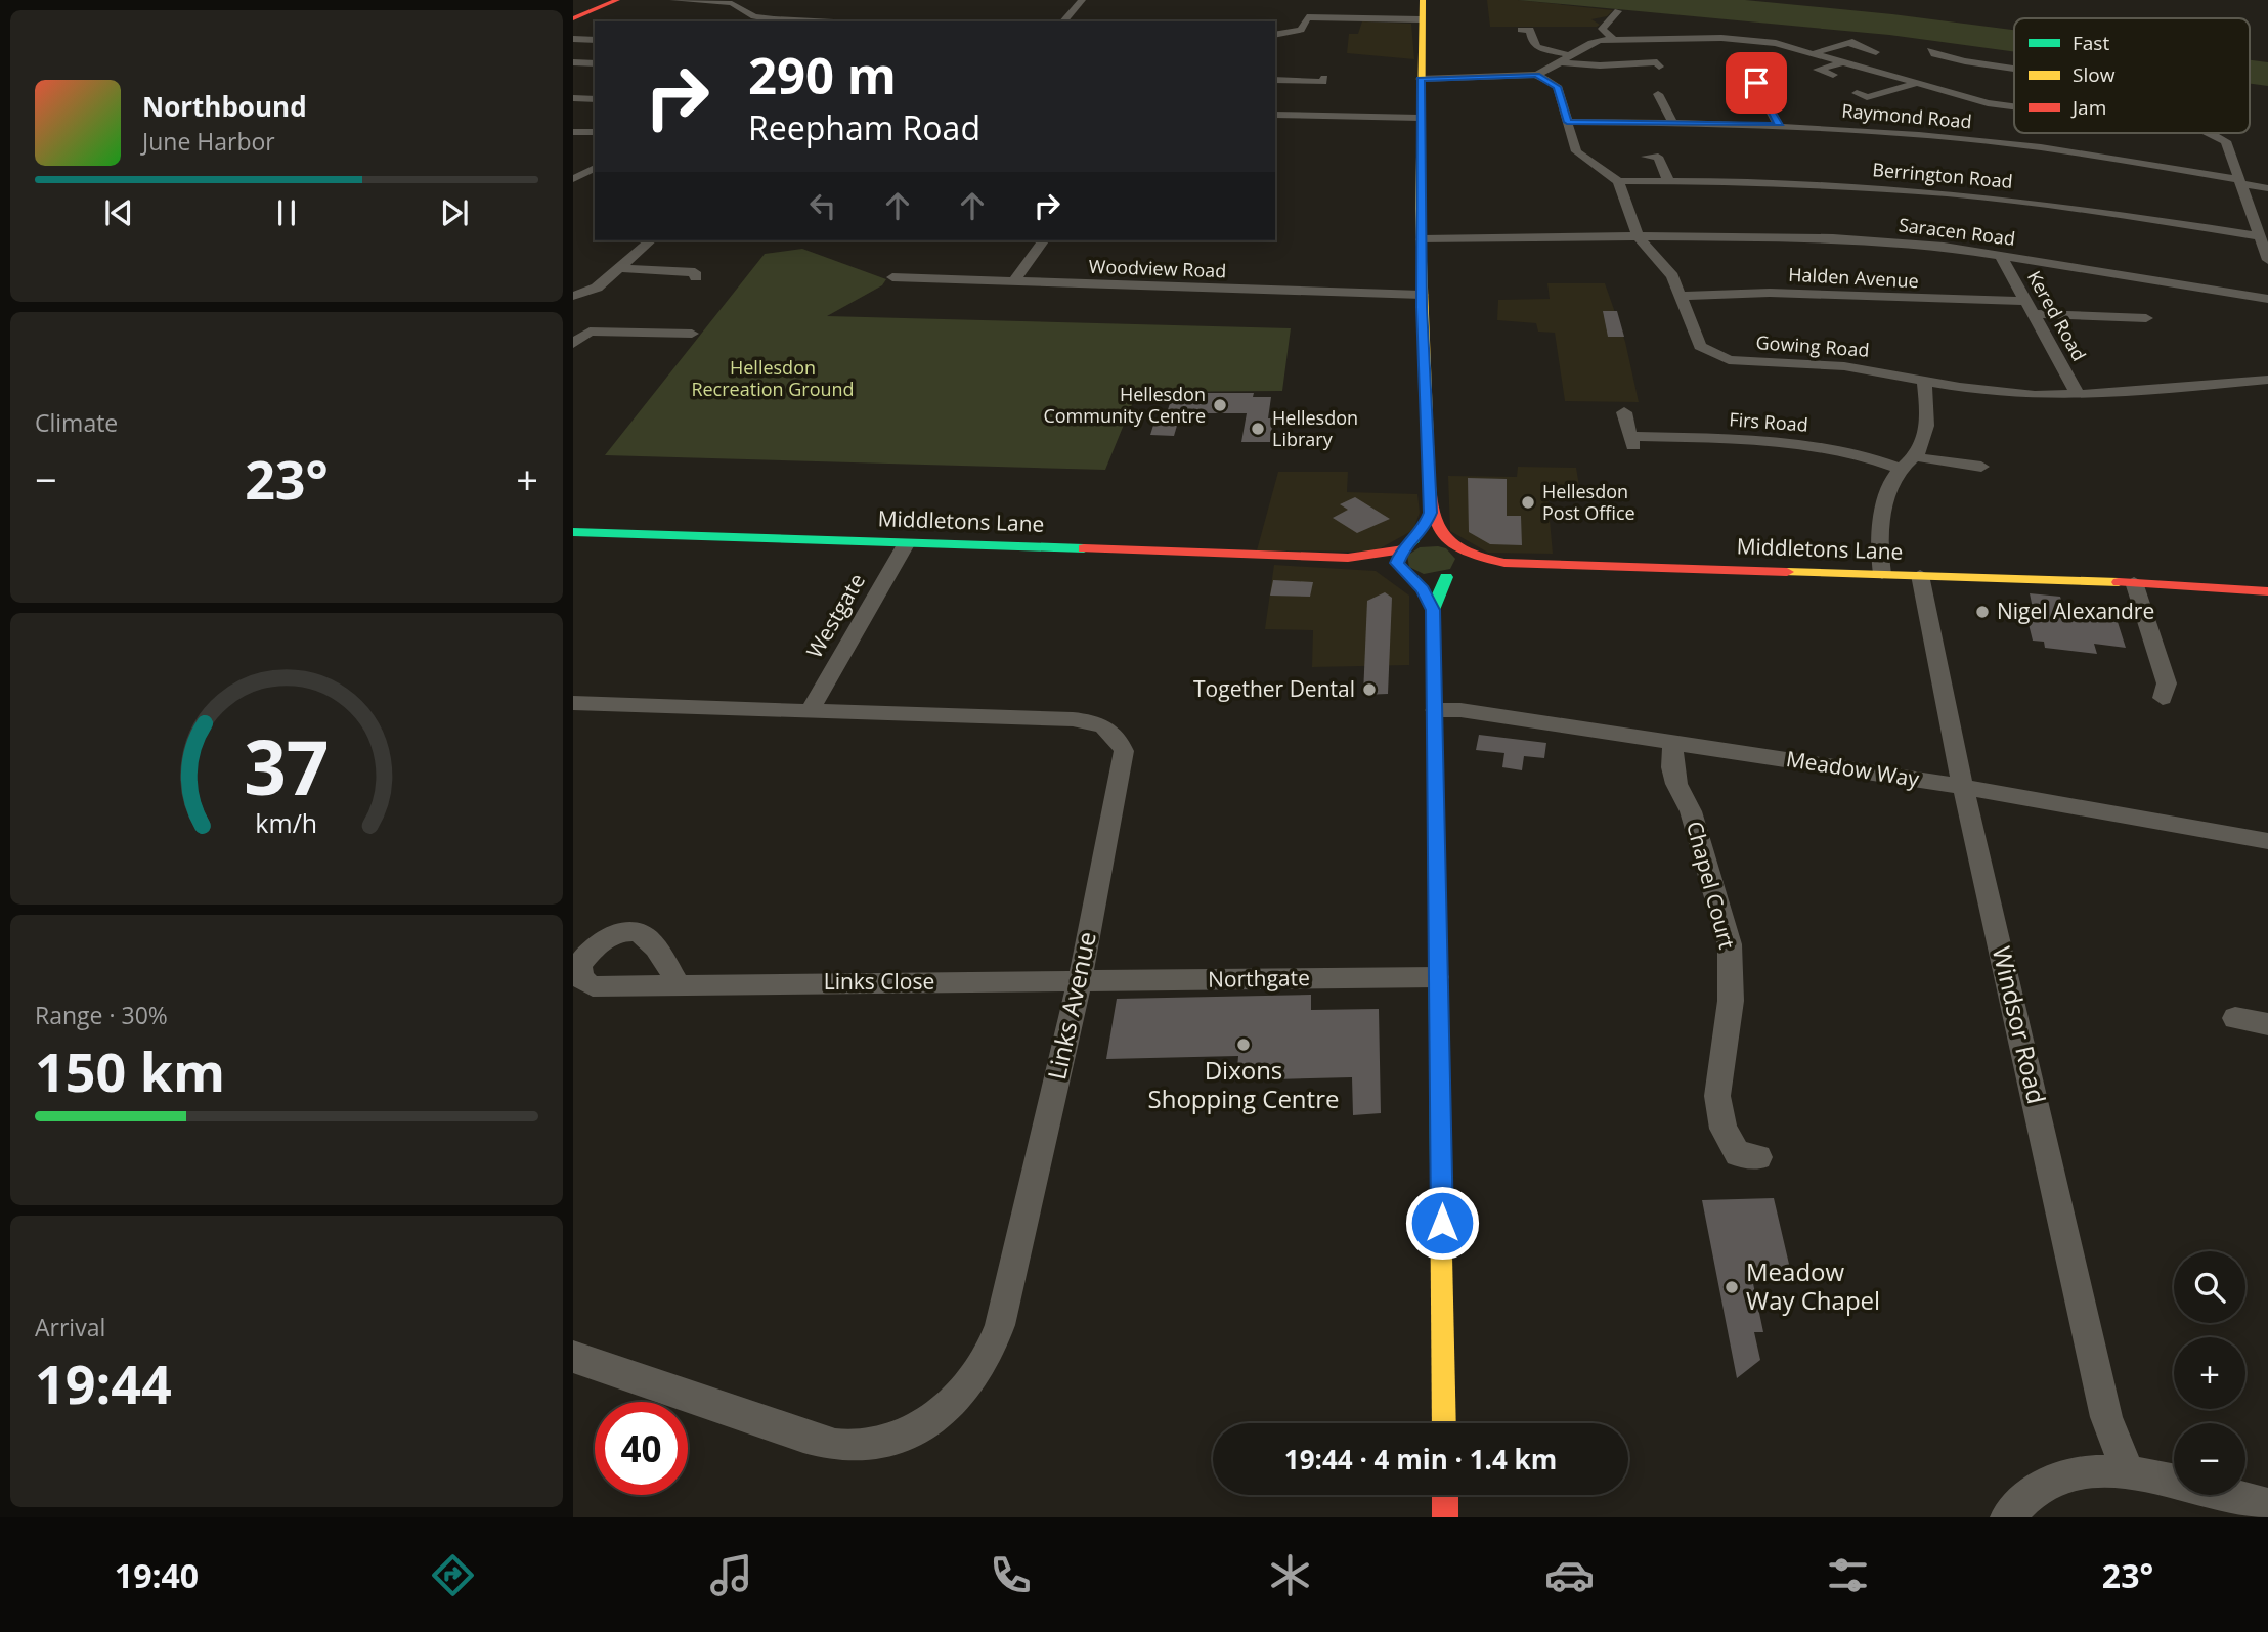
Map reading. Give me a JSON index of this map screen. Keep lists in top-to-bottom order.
{
  "streets": {
    "street": [
      "Raymond Road",
      "Berrington Road",
      "Saracen Road",
      "Woodview Road",
      "Halden Avenue",
      "Kered Road",
      "Gowing Road",
      "Firs Road",
      "Middletons Lane",
      "Westgate",
      "Meadow Way",
      "Chapel Court",
      "Northgate",
      "Links Close",
      "Links Avenue",
      "Windsor Road"
    ]
  },
  "crossings": [
    ["Saracen Road", "Kered Road"],
    ["Saracen Road", "Gowing Road"],
    ["Halden Avenue", "Kered Road"],
    ["Halden Avenue", "Gowing Road"],
    ["Kered Road", "Gowing Road"],
    ["Middletons Lane", "Westgate"],
    ["Middletons Lane", "Windsor Road"],
    ["Westgate", "Links Avenue"],
    ["Meadow Way", "Chapel Court"],
    ["Meadow Way", "Windsor Road"],
    ["Northgate", "Links Close"],
    ["Northgate", "Links Avenue"],
    ["Links Close", "Links Avenue"]
  ],
  "parks": ["Hellesdon Recreation Ground"],
  "places": [
    "Hellesdon Community Centre",
    "Hellesdon Library",
    "Hellesdon Post Office",
    "Nigel Alexandre",
    "Together Dental",
    "Dixons Shopping Centre",
    "Meadow Way Chapel"
  ],
  "legend": ["Fast", "Slow", "Jam"],
  "page": {
    "turn": ["290 m", "Reepham Road"],
    "song": ["Northbound", "June Harbor"],
    "tile": [
      "Climate",
      ["Range · 30%", "150 km"],
      ["Arrival", "19:44"]
    ],
    "heat": ["−", "23°", "+"],
    "map_buttons": ["+", "−"],
    "limit": "40",
    "trip": "19:44 · 4 min · 1.4 km",
    "tabs": ["19:40", "23°"],
    "gauge": ["37", "km/h"]
  }
}
